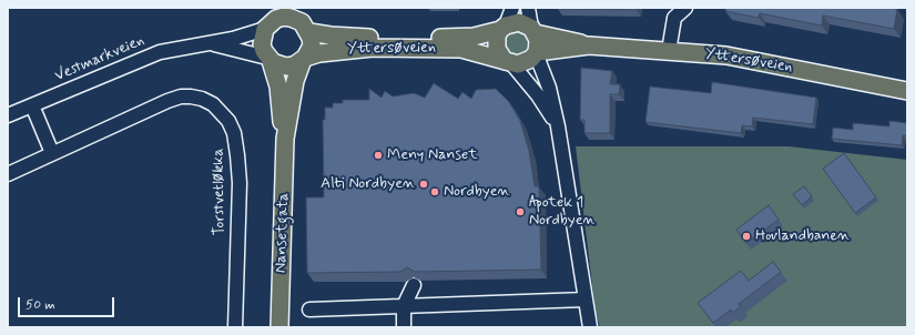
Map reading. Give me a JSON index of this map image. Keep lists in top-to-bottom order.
{
  "streets": {
    "main road": ["Yttersøveien", "Nansetgata"],
    "street": ["Vestmarkveien", "Torstvetløkka"]
  },
  "crossings": [
    ["Yttersøveien", "Vestmarkveien"],
    ["Yttersøveien", "Nansetgata"],
    ["Vestmarkveien", "Nansetgata"]
  ],
  "places": [
    "Meny Nanset",
    "Alti Nordbyen",
    "Nordbyen",
    "Apotek 1 Nordbyen",
    "Hovlandbanen"
  ],
  "scale_bar": "50 m"
}
